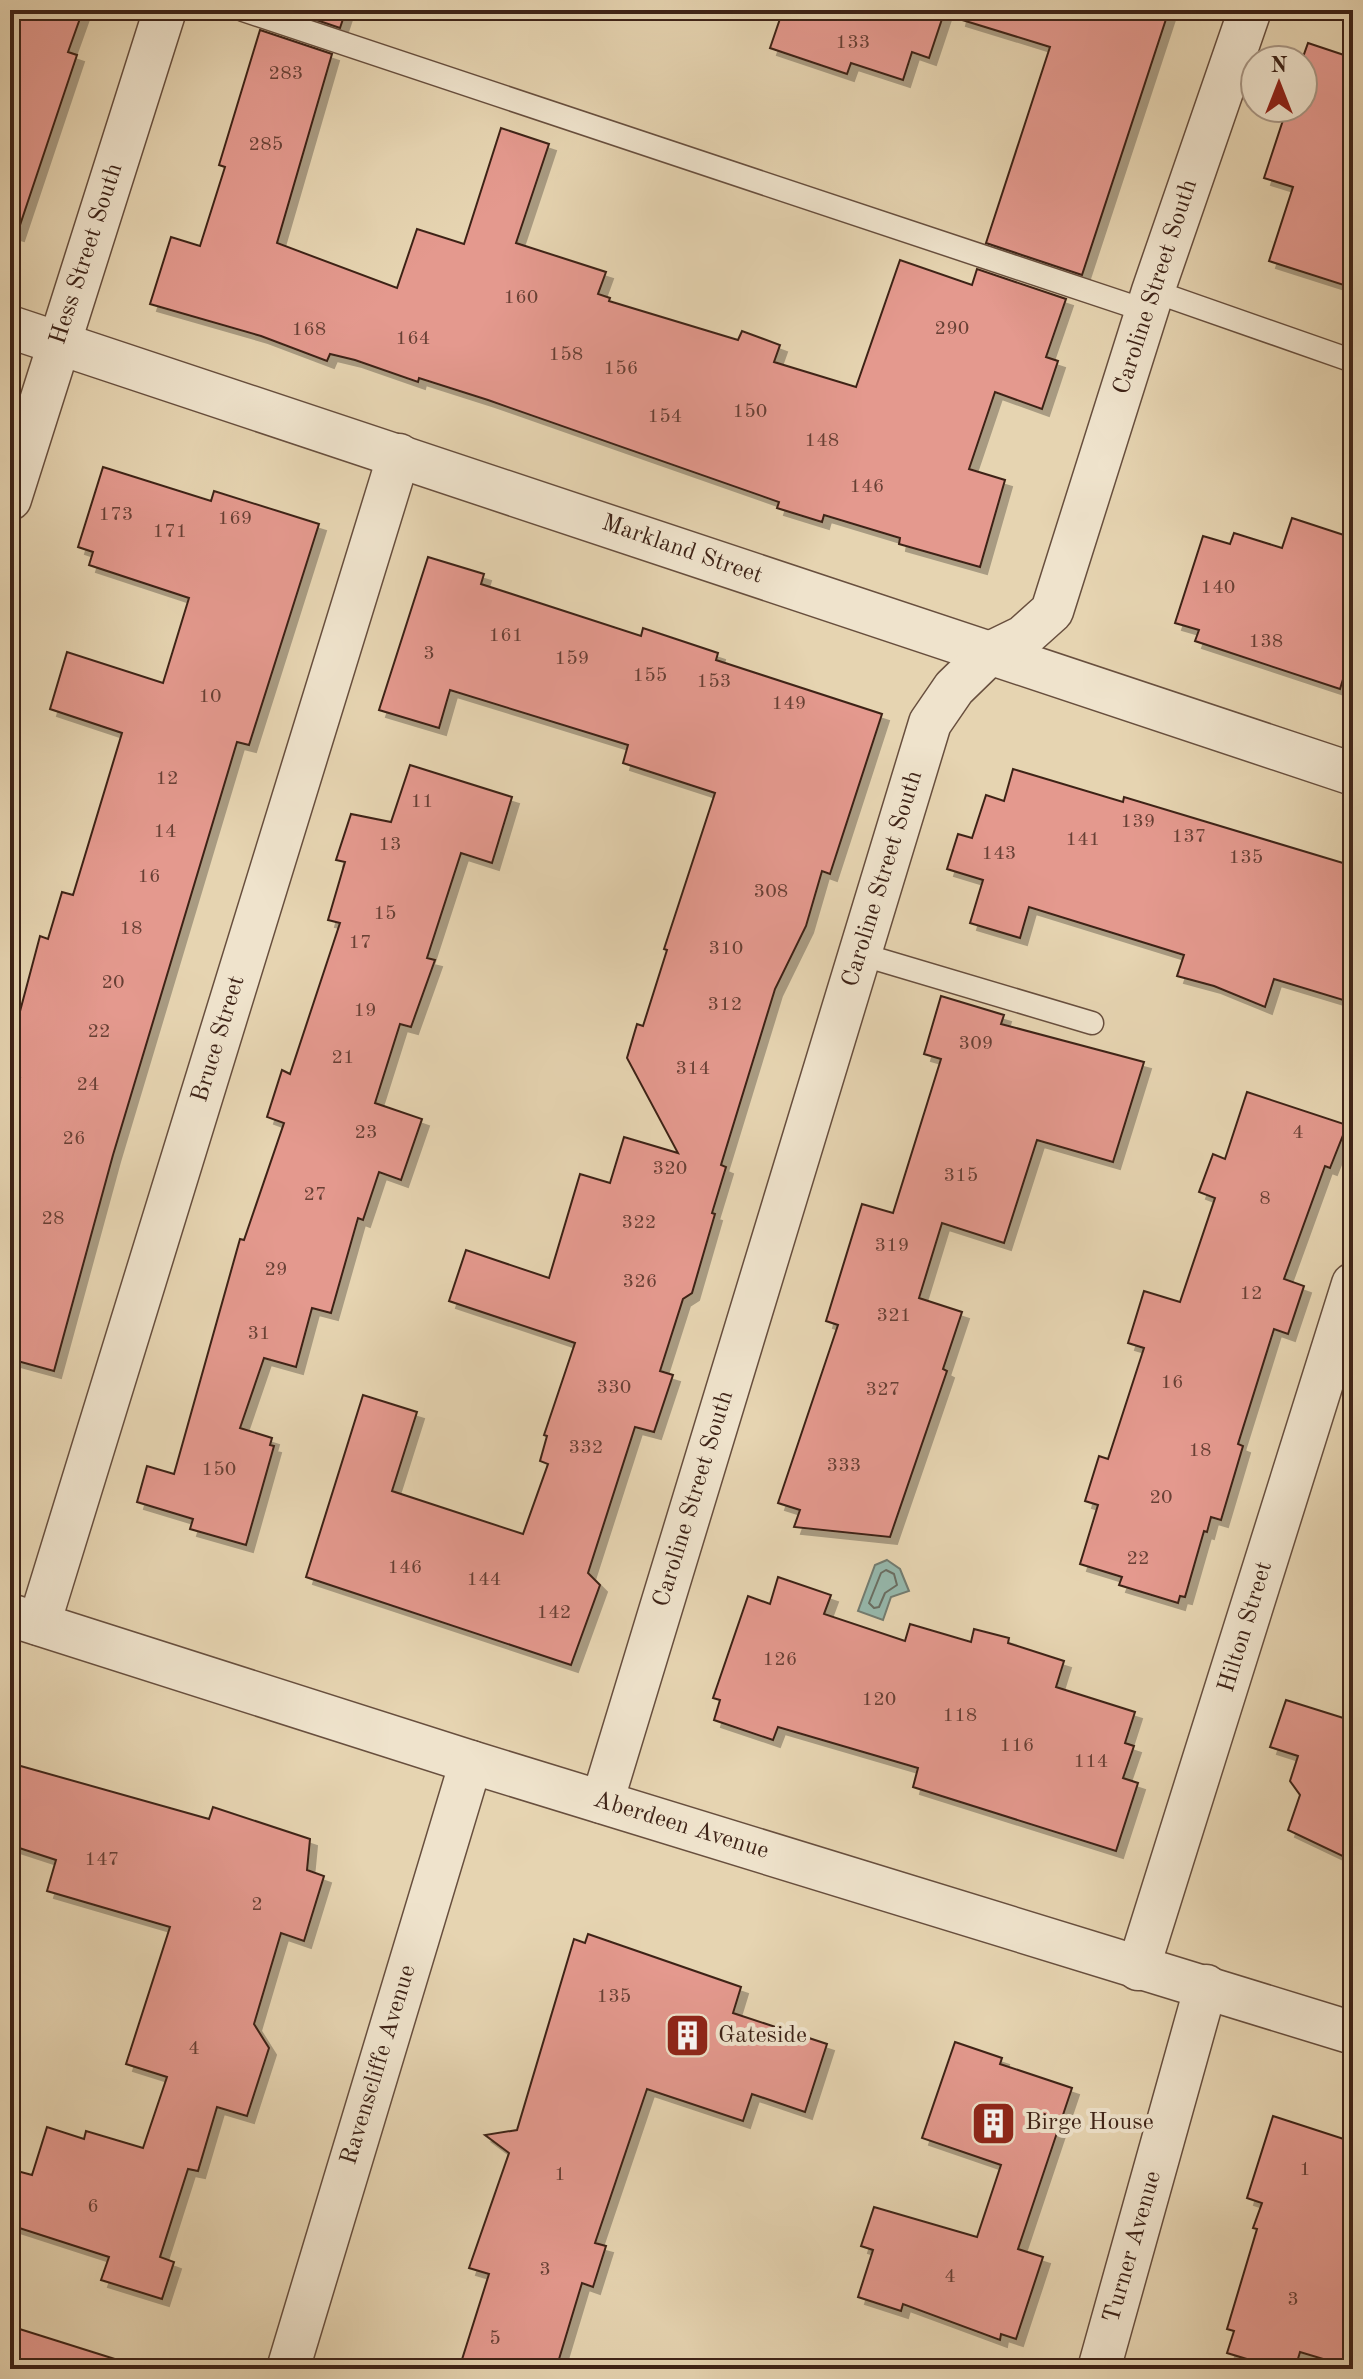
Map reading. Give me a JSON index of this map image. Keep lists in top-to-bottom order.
{
  "streets": {
    "street": [
      "Hess Street South",
      "Caroline Street South",
      "Markland Street",
      "Bruce Street",
      "Hilton Street",
      "Aberdeen Avenue",
      "Ravenscliffe Avenue",
      "Turner Avenue"
    ]
  },
  "crossings": [
    ["Hess Street South", "Markland Street"],
    ["Caroline Street South", "Markland Street"],
    ["Caroline Street South", "Aberdeen Avenue"],
    ["Markland Street", "Bruce Street"],
    ["Bruce Street", "Aberdeen Avenue"],
    ["Hilton Street", "Aberdeen Avenue"],
    ["Aberdeen Avenue", "Ravenscliffe Avenue"],
    ["Aberdeen Avenue", "Turner Avenue"]
  ],
  "places": {
    "building": ["Gateside", "Birge House"]
  },
  "house_numbers": [
    "133",
    "283",
    "285",
    "160",
    "290",
    "168",
    "164",
    "158",
    "156",
    "150",
    "154",
    "148",
    "146",
    "173",
    "169",
    "171",
    "140",
    "161",
    "138",
    "3",
    "159",
    "155",
    "153",
    "10",
    "149",
    "12",
    "11",
    "139",
    "14",
    "137",
    "141",
    "13",
    "143",
    "135",
    "16",
    "308",
    "15",
    "18",
    "17",
    "310",
    "20",
    "312",
    "19",
    "22",
    "309",
    "21",
    "314",
    "24",
    "23",
    "4",
    "26",
    "320",
    "315",
    "27",
    "8",
    "28",
    "322",
    "319",
    "29",
    "326",
    "12",
    "321",
    "31",
    "16",
    "330",
    "327",
    "332",
    "18",
    "333",
    "150",
    "20",
    "22",
    "146",
    "144",
    "142",
    "126",
    "120",
    "118",
    "116",
    "114",
    "147",
    "2",
    "135",
    "4",
    "1",
    "1",
    "6",
    "3",
    "4",
    "3",
    "5"
  ],
  "north": "top"
}
